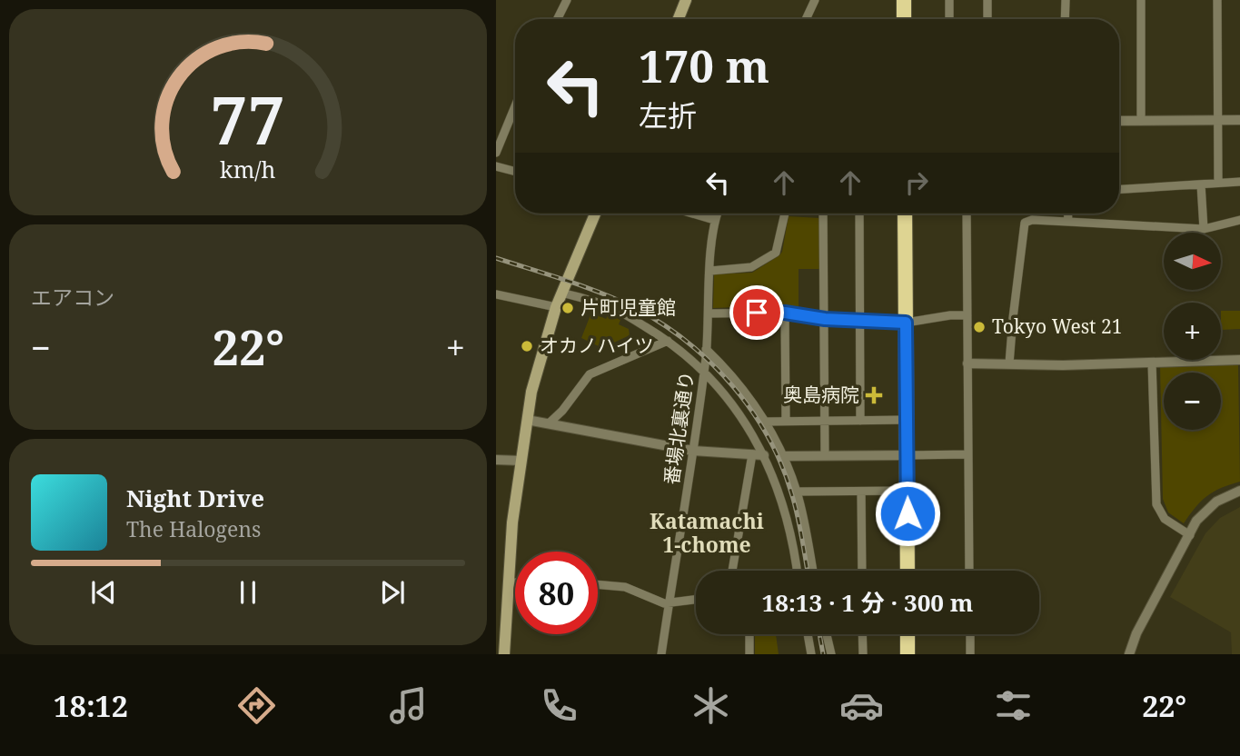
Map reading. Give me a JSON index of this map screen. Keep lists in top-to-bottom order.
{
  "streets": {
    "street": ["番場北裏通り"]
  },
  "districts": ["Katamachi 1-chome"],
  "places": {
    "other": ["片町児童館", "Tokyo West 21", "オカノハイツ"],
    "health": ["奥島病院"]
  },
  "north": "right",
  "page": {
    "turn": ["170 m", "左折"],
    "tile": "エアコン",
    "map_buttons": ["+", "−"],
    "heat": ["−", "22°", "+"],
    "song": ["Night Drive", "The Halogens"],
    "limit": "80",
    "trip": "18:13 · 1 分 · 300 m",
    "tabs": ["18:12", "22°"],
    "gauge": ["77", "km/h"]
  }
}
